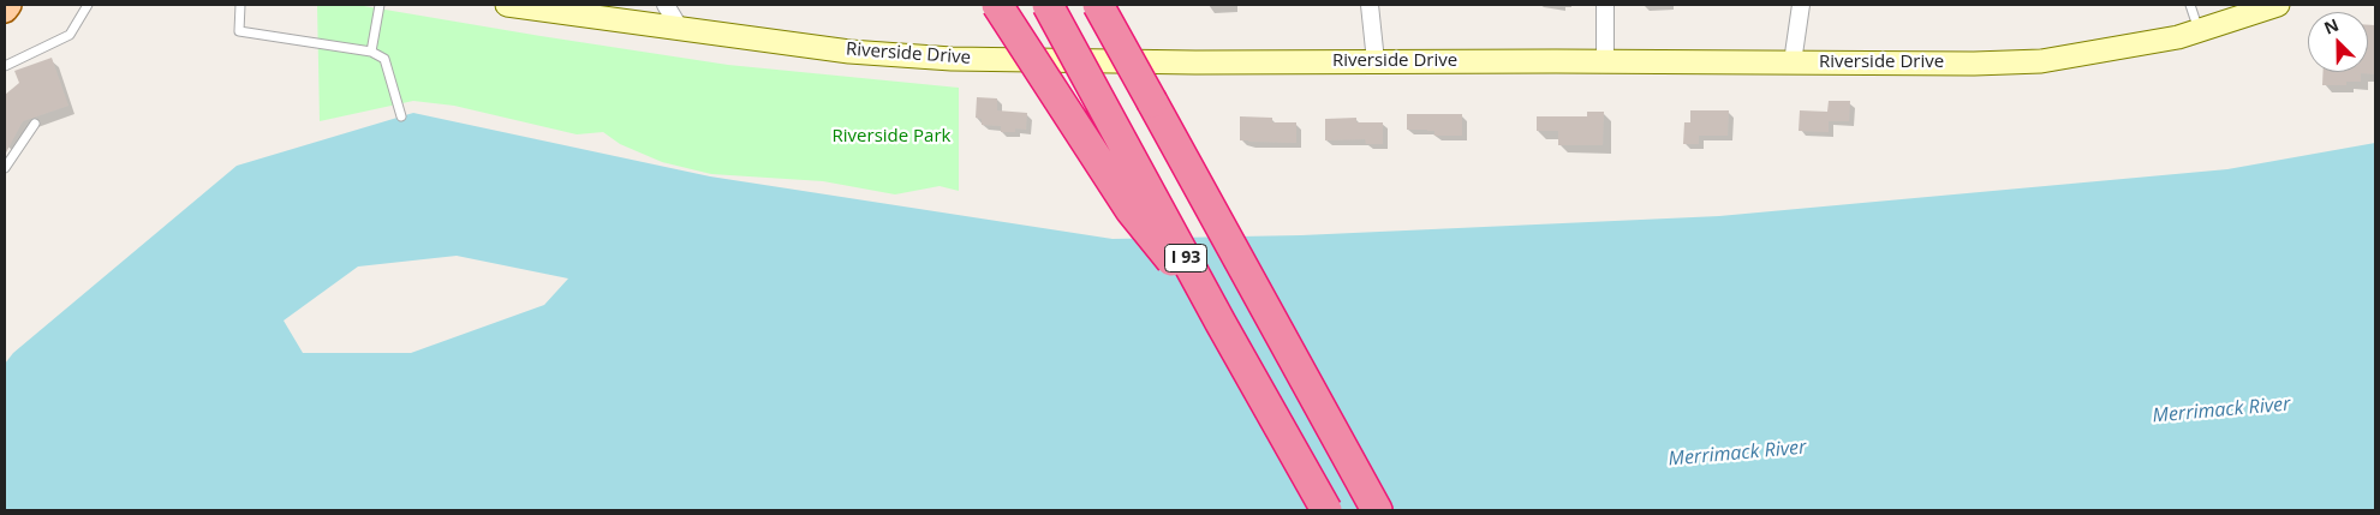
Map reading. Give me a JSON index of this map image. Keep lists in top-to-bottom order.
{
  "streets": {
    "highway": ["I 93"],
    "main road": ["Riverside Drive"]
  },
  "water": ["Merrimack River"],
  "parks": ["Riverside Park"],
  "north": "top left"
}
